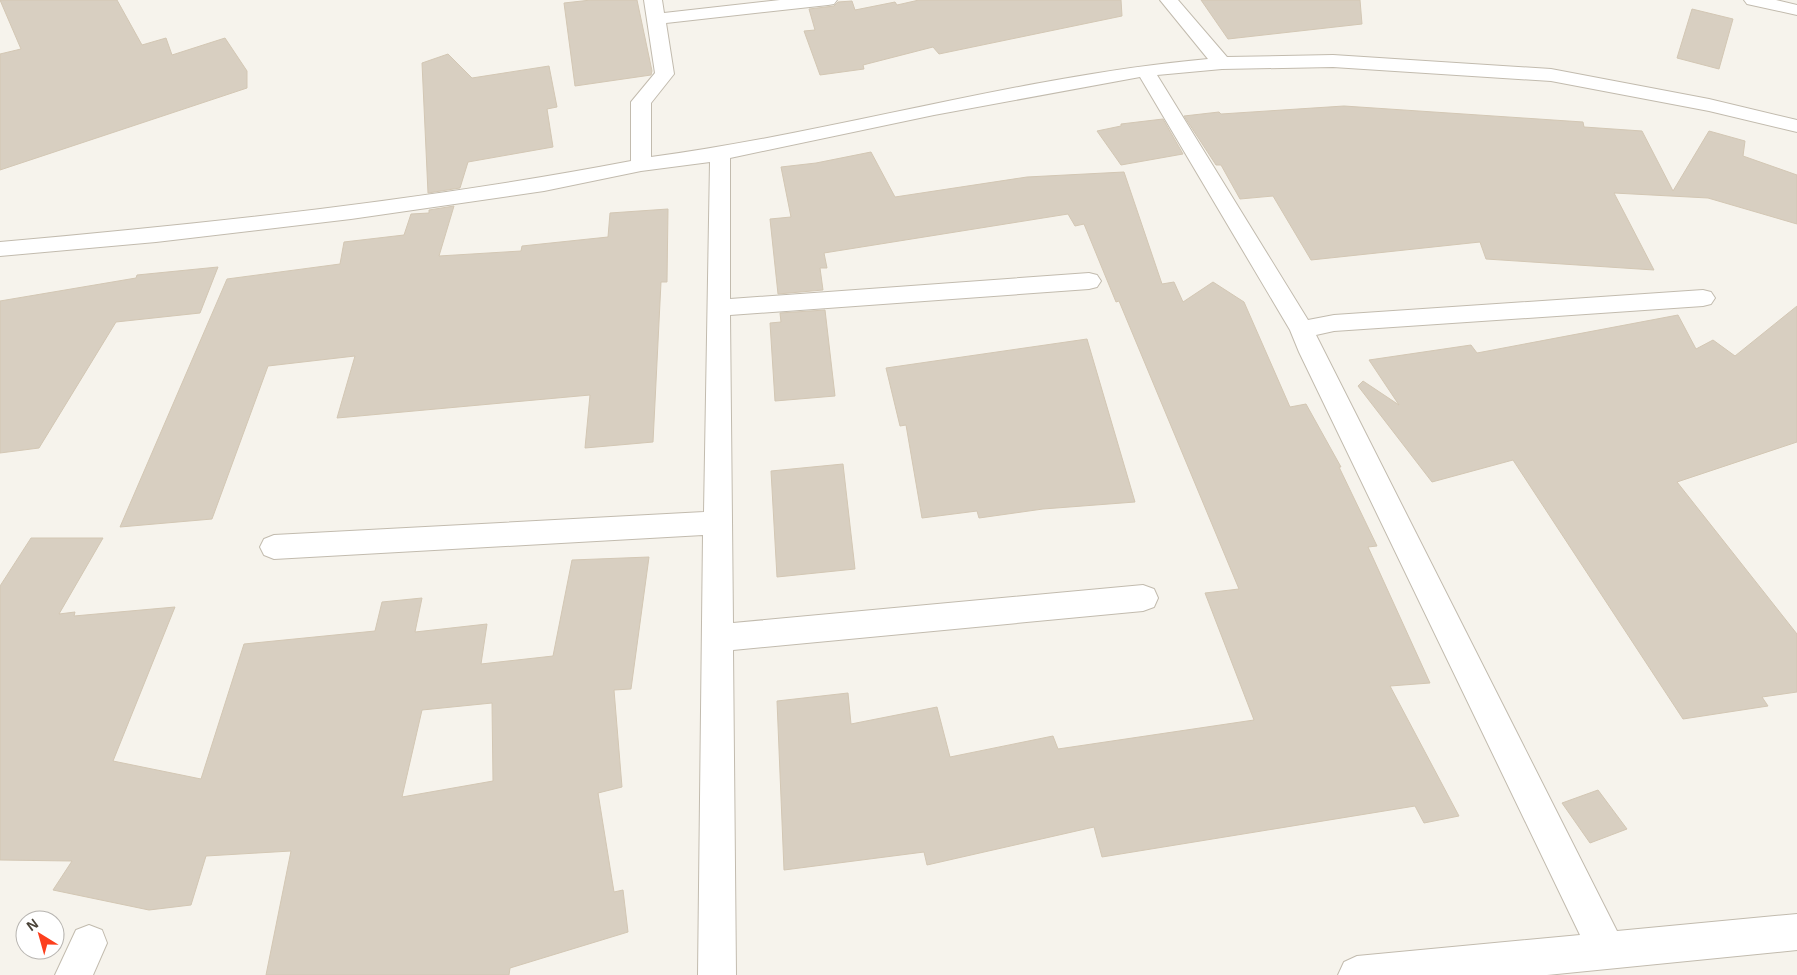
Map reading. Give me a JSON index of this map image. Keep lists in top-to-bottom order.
{
  "north": "top left"
}
